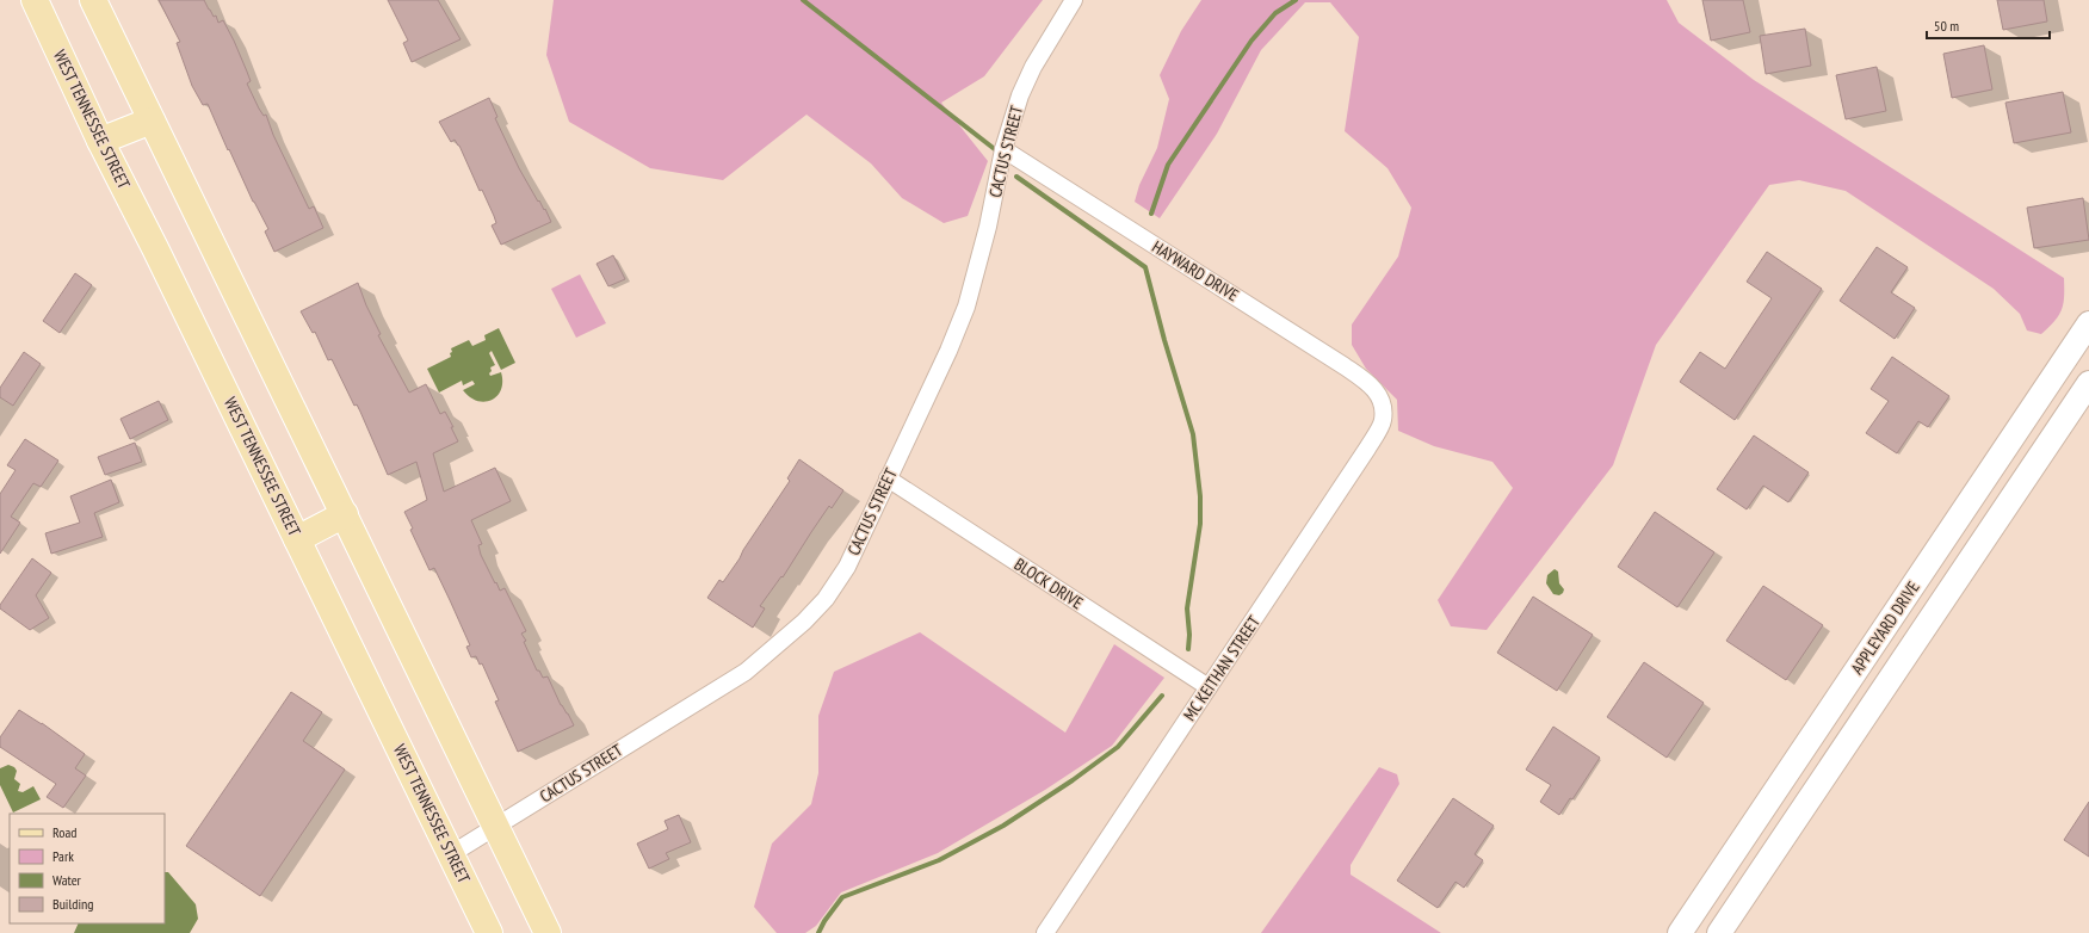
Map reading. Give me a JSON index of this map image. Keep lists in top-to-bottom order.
{
  "streets": {
    "main road": ["WEST TENNESSEE STREET", "APPLEYARD DRIVE"],
    "street": [
      "CACTUS STREET",
      "HAYWARD DRIVE",
      "BLOCK DRIVE",
      "MC KEITHAN STREET"
    ]
  },
  "crossings": [
    ["WEST TENNESSEE STREET", "CACTUS STREET"],
    ["CACTUS STREET", "HAYWARD DRIVE"],
    ["CACTUS STREET", "BLOCK DRIVE"],
    ["HAYWARD DRIVE", "MC KEITHAN STREET"],
    ["BLOCK DRIVE", "MC KEITHAN STREET"]
  ],
  "legend": [
    "Road",
    "Park",
    "Water",
    "Building"
  ],
  "scale_bar": "50 m"
}
